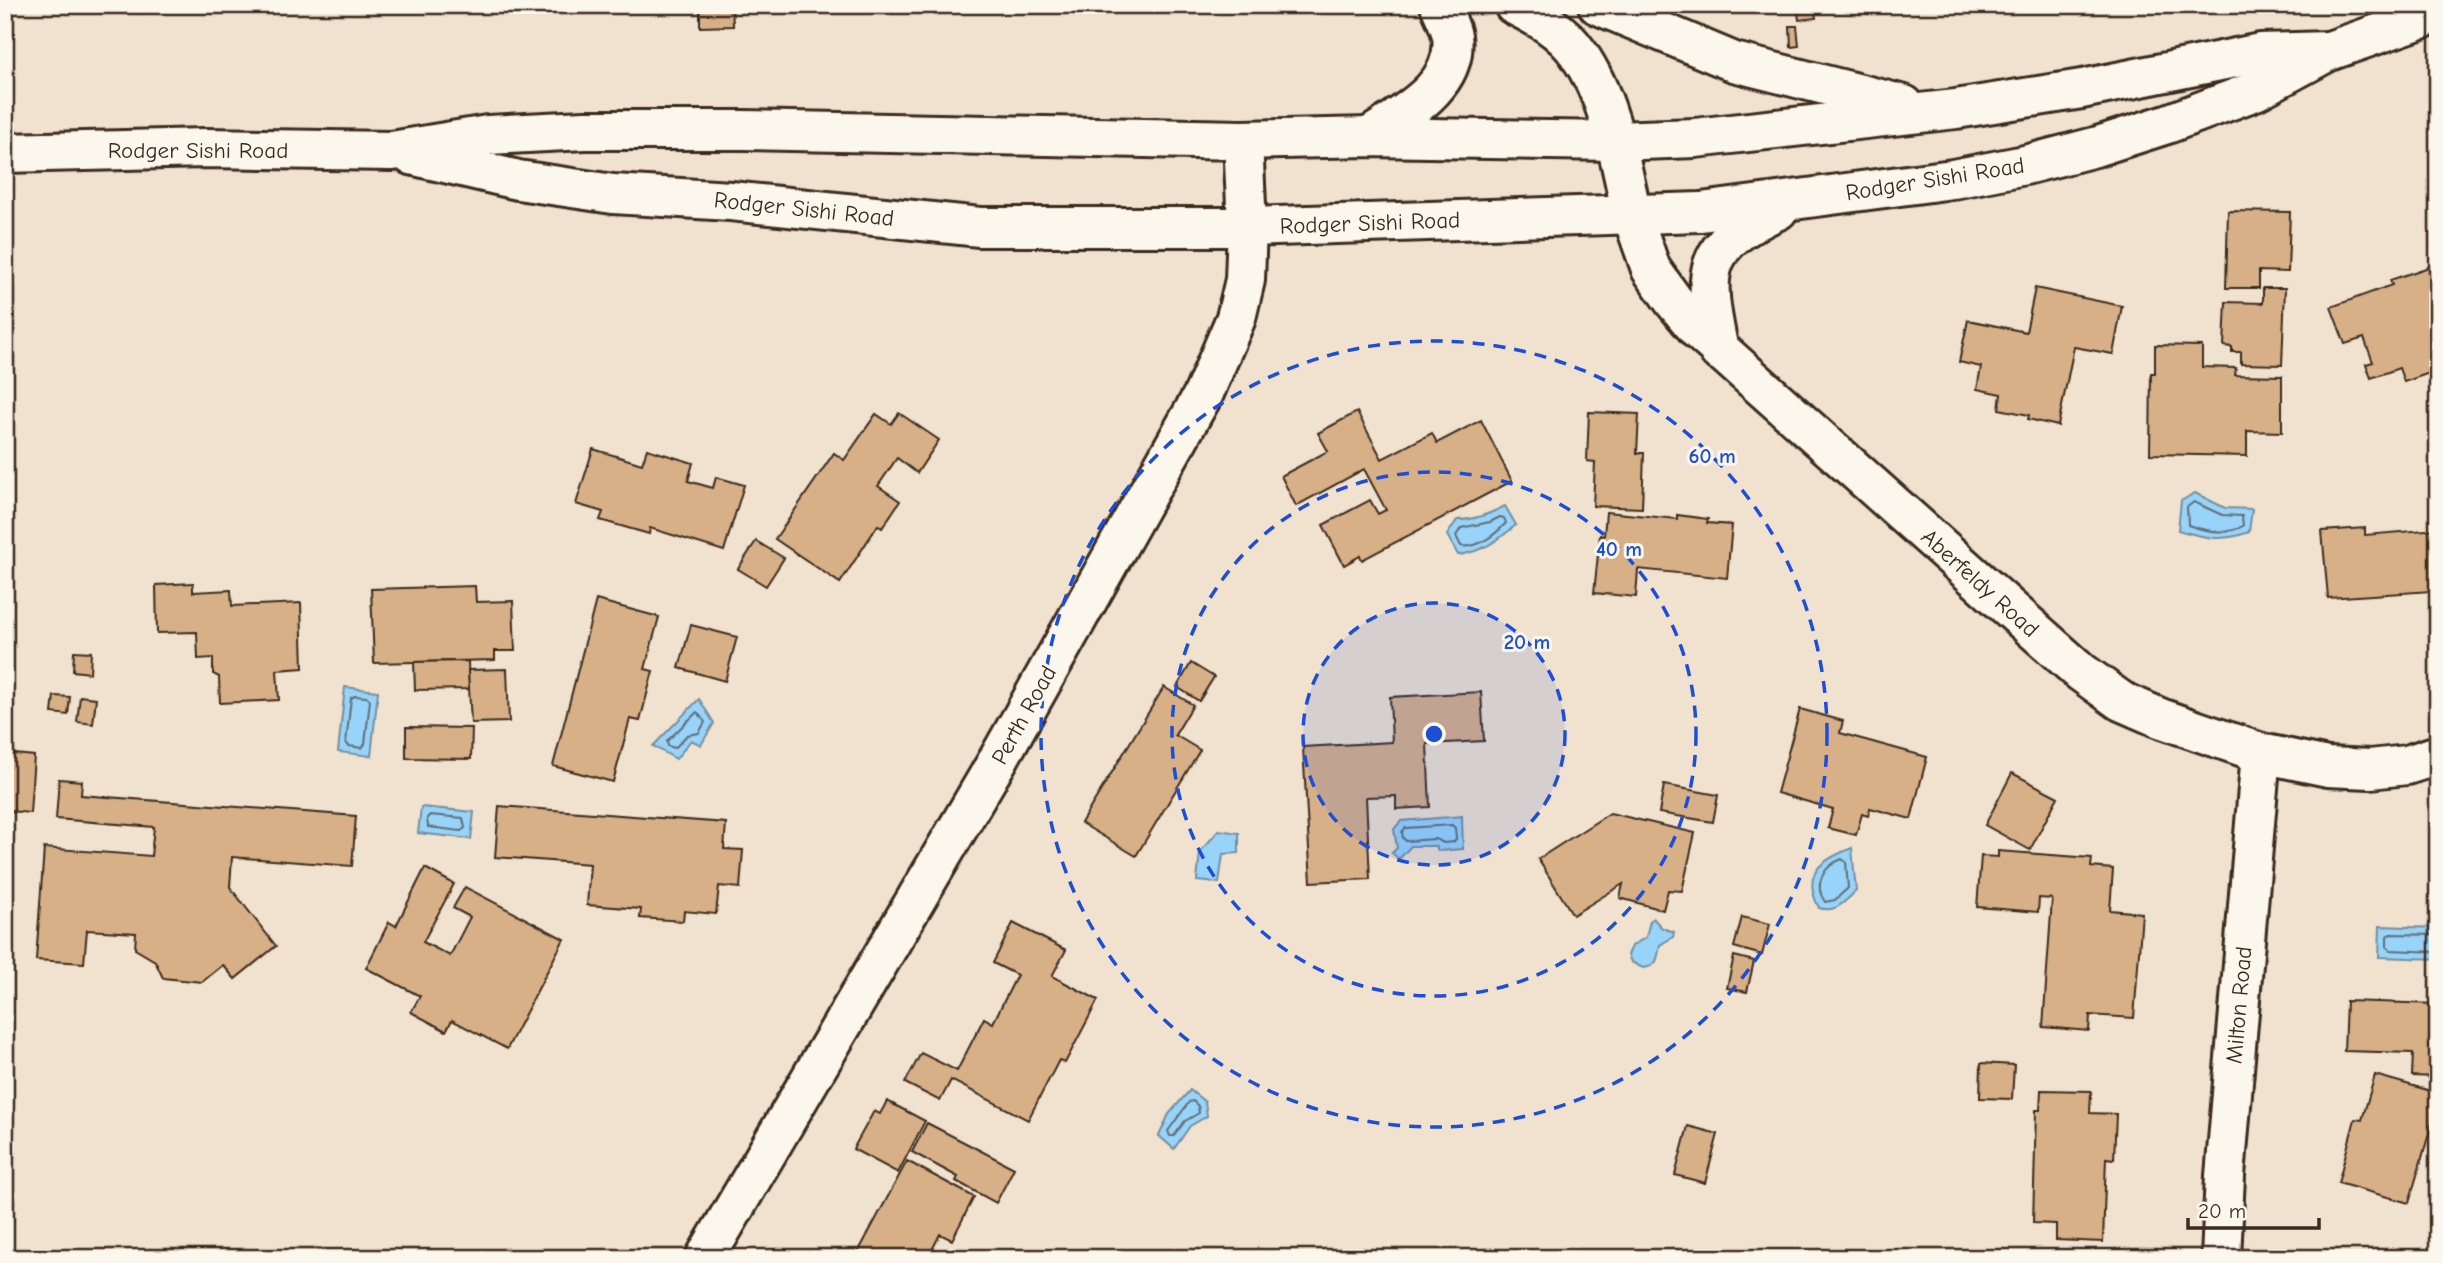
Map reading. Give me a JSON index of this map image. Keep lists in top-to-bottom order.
{
  "streets": {
    "main road": [
      "Rodger Sishi Road",
      "Aberfeldy Road",
      "Perth Road",
      "Milton Road"
    ]
  },
  "crossings": [
    ["Rodger Sishi Road", "Aberfeldy Road"],
    ["Rodger Sishi Road", "Perth Road"],
    ["Aberfeldy Road", "Milton Road"]
  ],
  "scale_bar": "20 m",
  "rings": ["60 m", "40 m", "20 m"]
}
